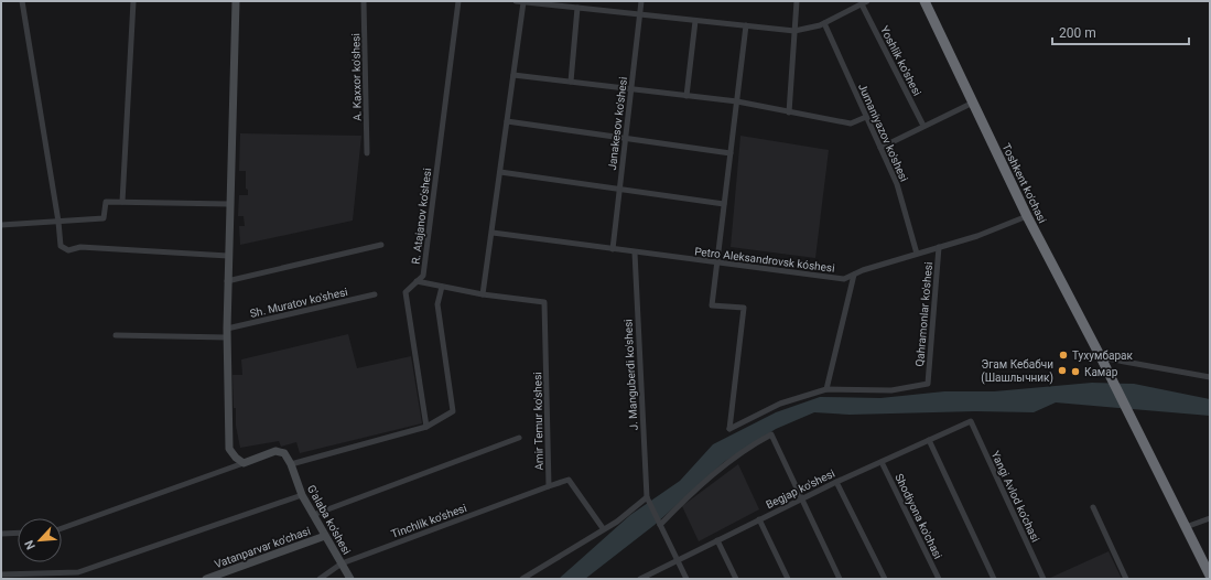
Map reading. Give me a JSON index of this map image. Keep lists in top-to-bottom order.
{
  "streets": {
    "highway": ["Toshkent ko'chasi"],
    "street": [
      "Yoshlik ko'shesi",
      "A. Kaxxor ko'shesi",
      "Janakesov ko'shesi",
      "Jumaniyazov ko'shesi",
      "R. Atajanov ko'shesi",
      "Petro Aleksandrovsk kóshesi",
      "Sh. Muratov ko'shesi",
      "Qahramonlar ko'shesi",
      "J. Manguberdi ko'shesi",
      "Amir Temur ko'shesi",
      "Begjap ko'shesi",
      "Yangi Avlod ko'chasi",
      "Shodiyona ko'chasi",
      "G'alaba ko'shesi",
      "Tinchlik ko'shesi",
      "Vatanparvar ko'chasi"
    ]
  },
  "crossings": [
    ["Janakesov ko'shesi", "Petro Aleksandrovsk kóshesi"],
    ["Jumaniyazov ko'shesi", "Petro Aleksandrovsk kóshesi"],
    ["Toshkent ko'chasi", "Petro Aleksandrovsk kóshesi"],
    ["Petro Aleksandrovsk kóshesi", "Qahramonlar ko'shesi"],
    ["Petro Aleksandrovsk kóshesi", "J. Manguberdi ko'shesi"],
    ["Amir Temur ko'shesi", "Tinchlik ko'shesi"],
    ["Begjap ko'shesi", "Yangi Avlod ko'chasi"],
    ["Begjap ko'shesi", "Shodiyona ko'chasi"],
    ["G'alaba ko'shesi", "Tinchlik ko'shesi"],
    ["G'alaba ko'shesi", "Vatanparvar ko'chasi"]
  ],
  "places": ["Тухумбарак", "Эгам Кебабчи (Шашлычник)", "Камар"],
  "scale_bar": "200 m",
  "north": "bottom left"
}
